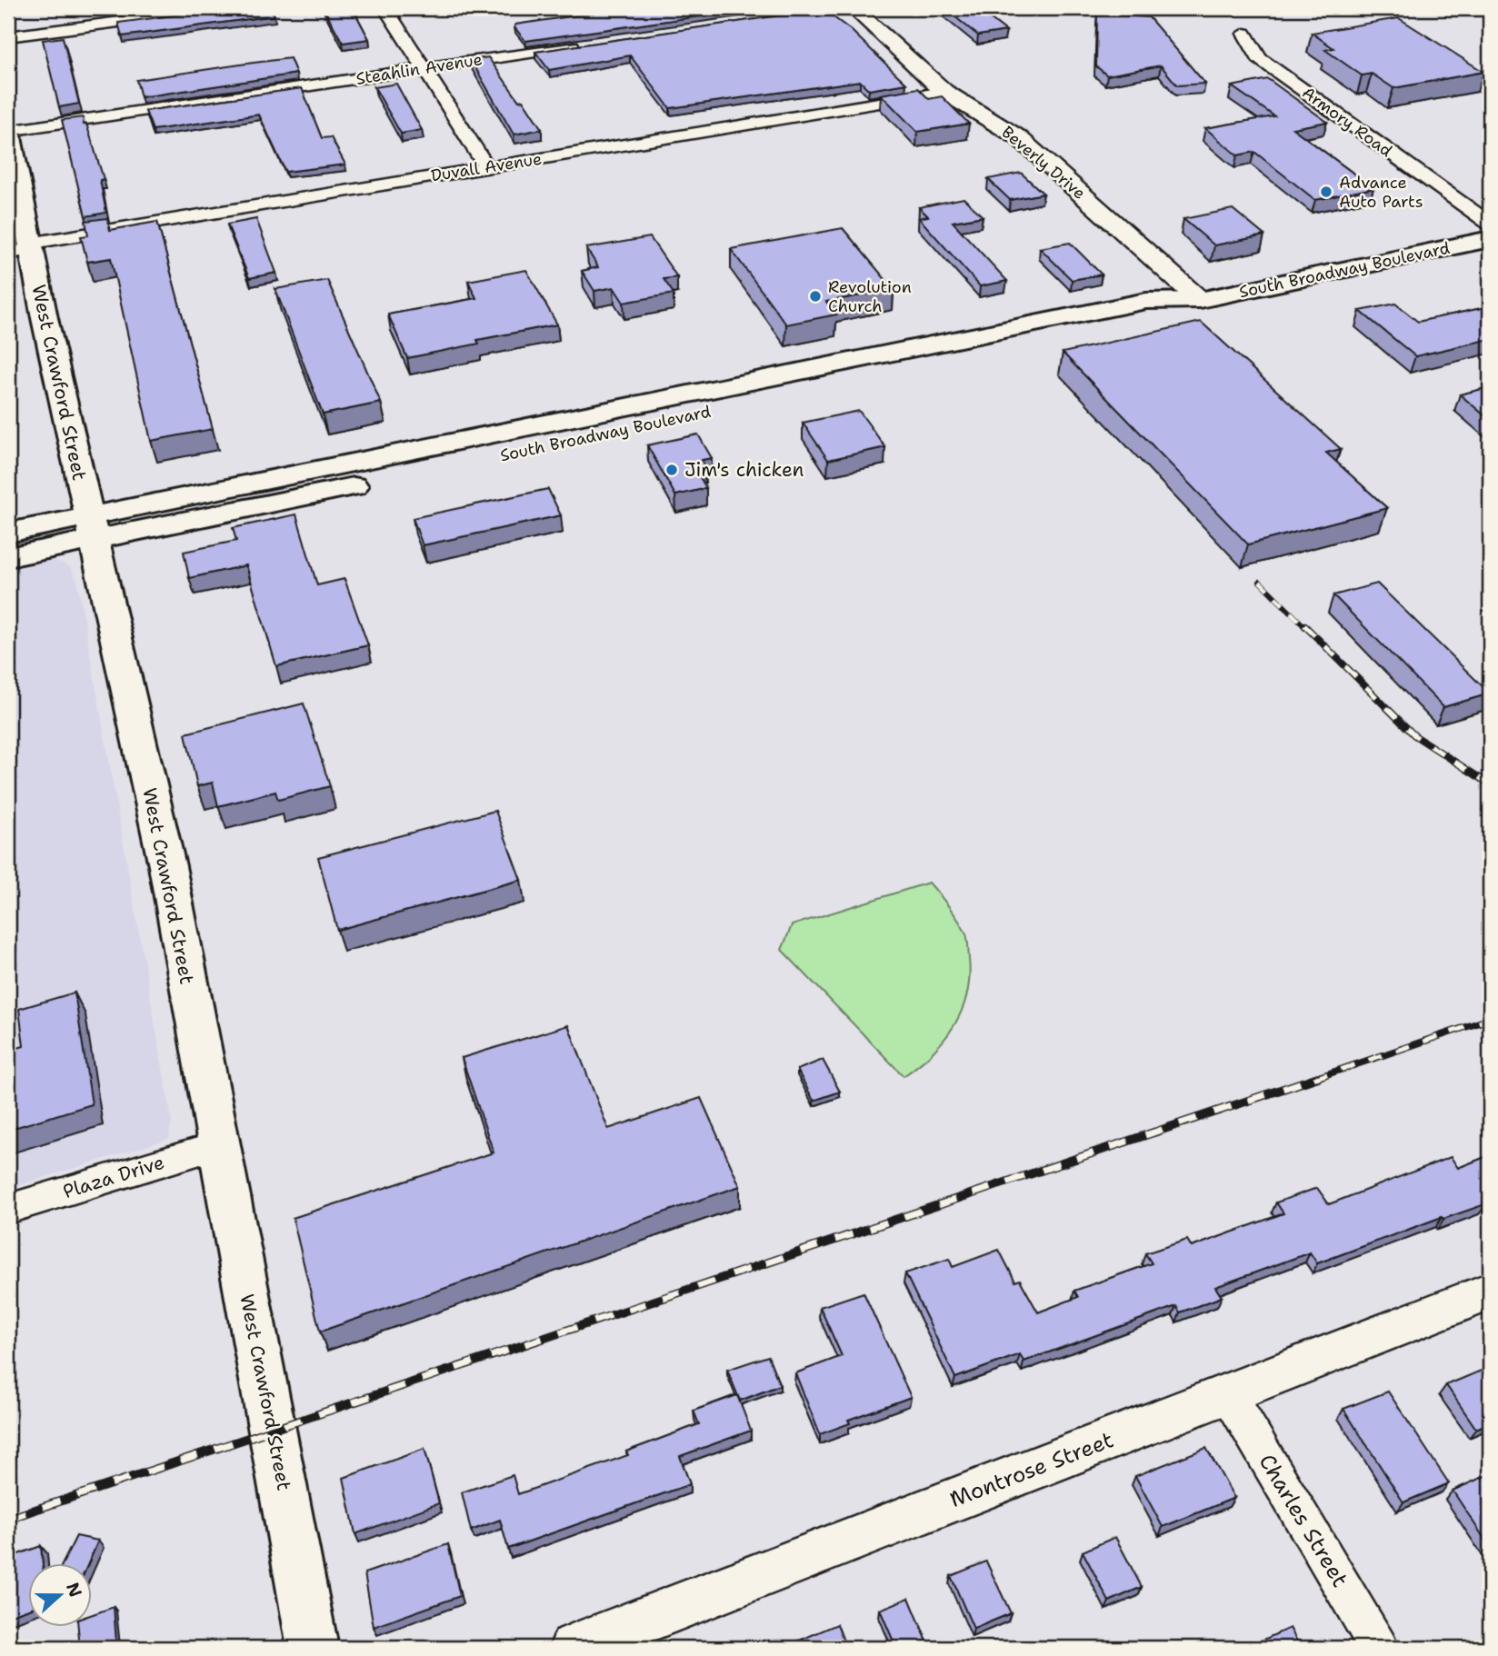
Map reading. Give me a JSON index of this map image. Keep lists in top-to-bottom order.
{
  "streets": {
    "main road": ["South Broadway Boulevard", "West Crawford Street"],
    "street": [
      "Steahlin Avenue",
      "Armory Road",
      "Beverly Drive",
      "Duvall Avenue",
      "Plaza Drive",
      "Montrose Street",
      "Charles Street"
    ]
  },
  "crossings": [
    ["Steahlin Avenue", "West Crawford Street"],
    ["Beverly Drive", "Duvall Avenue"],
    ["Beverly Drive", "South Broadway Boulevard"],
    ["Duvall Avenue", "West Crawford Street"],
    ["South Broadway Boulevard", "West Crawford Street"],
    ["West Crawford Street", "Plaza Drive"],
    ["Montrose Street", "Charles Street"]
  ],
  "places": ["Advance Auto Parts", "Revolution Church", "Jim's chicken"],
  "north": "right"
}
